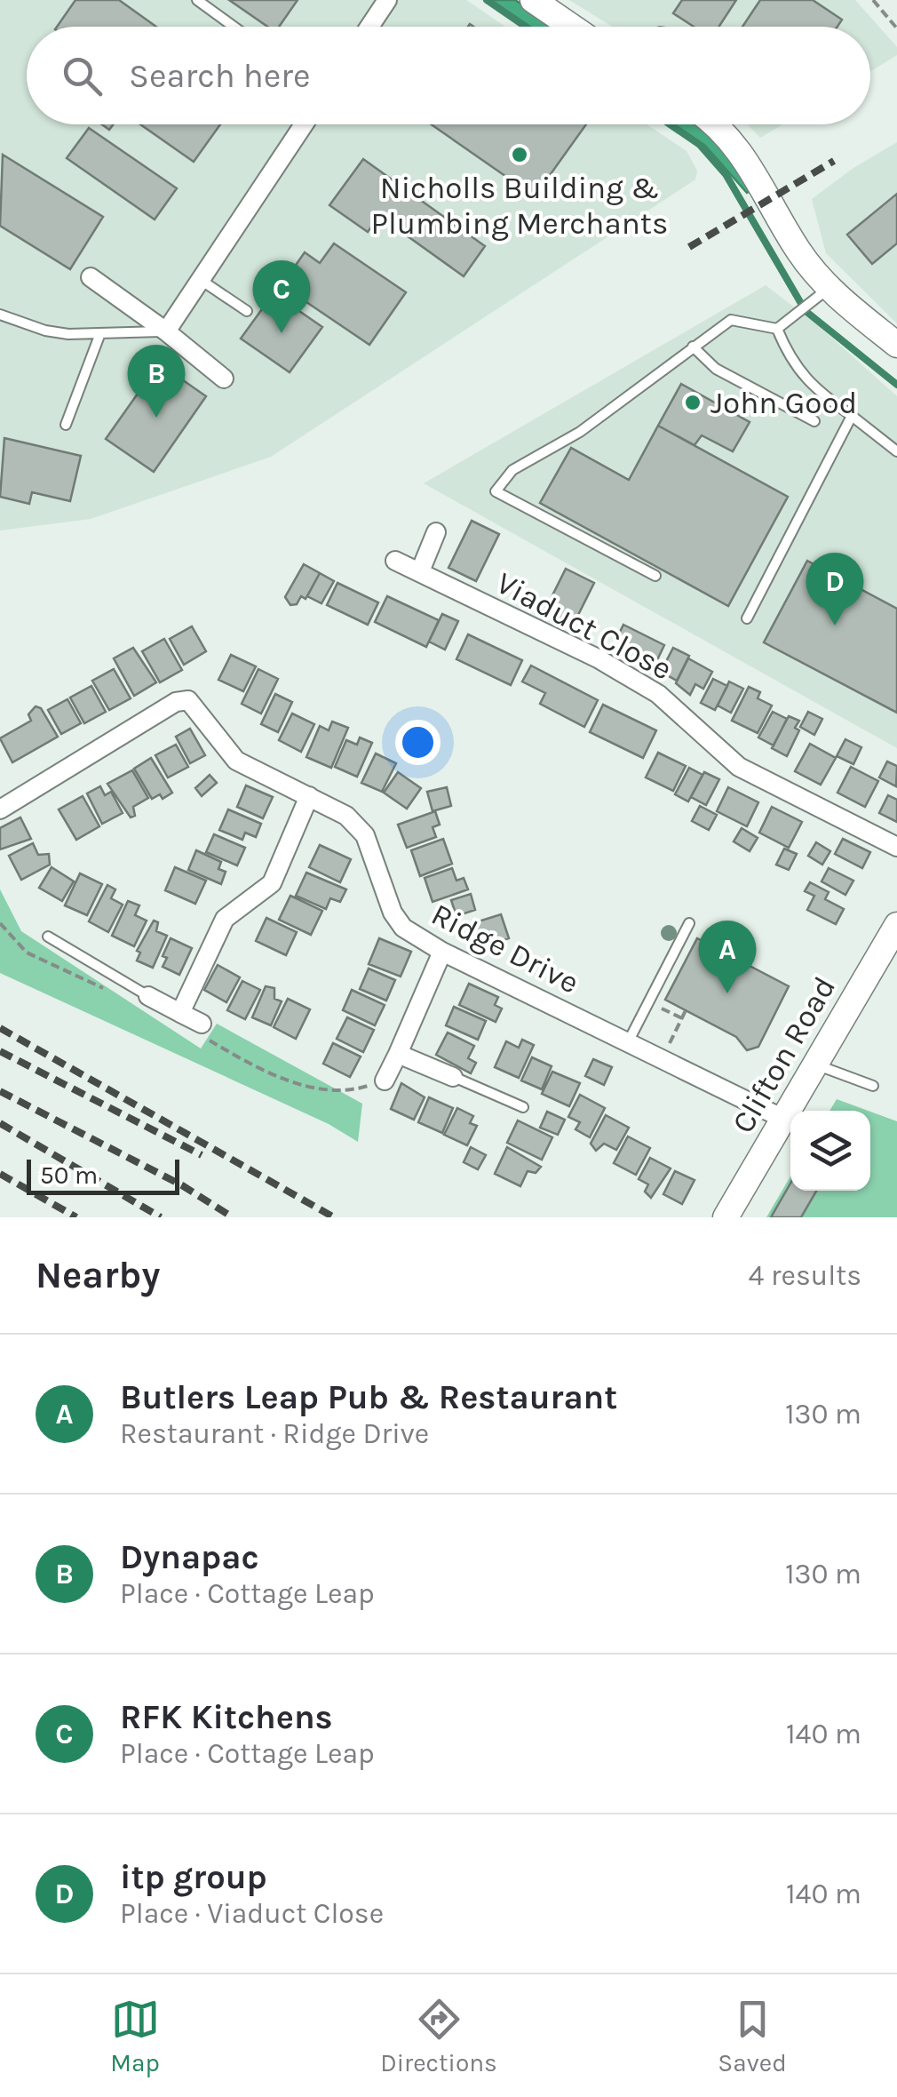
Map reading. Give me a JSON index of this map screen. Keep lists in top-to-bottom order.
{
  "streets": {
    "street": ["Viaduct Close", "Ridge Drive", "Clifton Road"]
  },
  "crossings": [
    ["Ridge Drive", "Clifton Road"]
  ],
  "places": ["Nicholls Building & Plumbing Merchants", "John Good"],
  "scale_bar": "50 m",
  "page": {
    "search": "Search here",
    "pins": [
      "C",
      "B",
      "D",
      "A"
    ],
    "scale": "50 m",
    "heading": ["Nearby", "4 results"],
    "list": [
      {
        "mark": "A",
        "name": "Butlers Leap Pub & Restaurant",
        "note": "Restaurant · Ridge Drive",
        "value": "130 m"
      },
      {
        "mark": "B",
        "name": "Dynapac",
        "note": "Place · Cottage Leap",
        "value": "130 m"
      },
      {
        "mark": "C",
        "name": "RFK Kitchens",
        "note": "Place · Cottage Leap",
        "value": "140 m"
      },
      {
        "mark": "D",
        "name": "itp group",
        "note": "Place · Viaduct Close",
        "value": "140 m"
      }
    ],
    "nav": ["Map", "Directions", "Saved"]
  }
}
